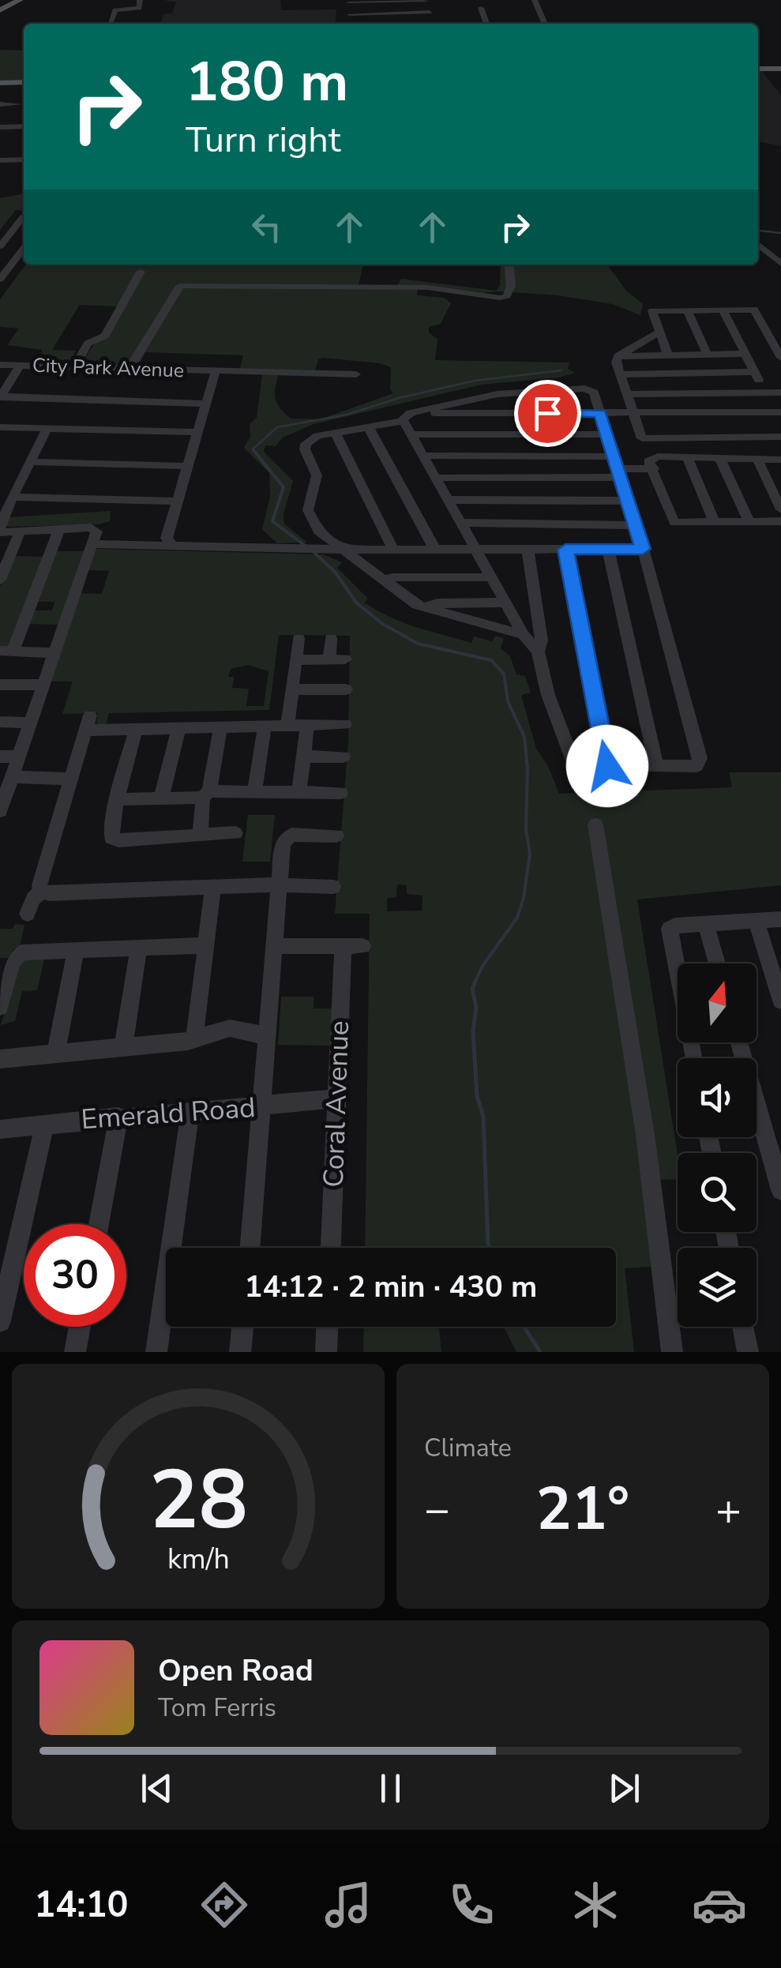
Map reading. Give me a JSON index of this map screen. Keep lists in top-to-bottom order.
{
  "streets": {
    "street": ["City Park Avenue", "Coral Avenue", "Emerald Road"]
  },
  "crossings": [
    ["Coral Avenue", "Emerald Road"]
  ],
  "north": "top",
  "page": {
    "turn": ["180 m", "Turn right"],
    "limit": "30",
    "trip": "14:12 · 2 min · 430 m",
    "tile": "Climate",
    "heat": ["−", "21°", "+"],
    "song": ["Open Road", "Tom Ferris"],
    "tabs": "14:10",
    "gauge": ["28", "km/h"]
  }
}
